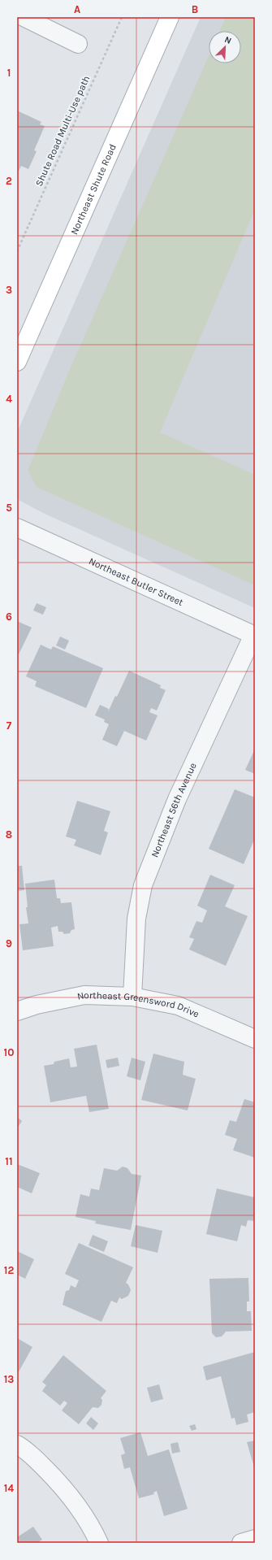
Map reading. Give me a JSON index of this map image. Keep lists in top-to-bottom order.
{
  "streets": {
    "main road": ["Northeast Shute Road"],
    "street": ["Northeast Butler Street", "Northeast 56th Avenue", "Northeast Greensword Drive"],
    "path": ["Shute Road Multi-Use path"]
  },
  "crossings": [
    ["Northeast Butler Street", "Northeast 56th Avenue"],
    ["Northeast 56th Avenue", "Northeast Greensword Drive"]
  ],
  "north": "top right",
  "grid": {
    "columns": ["A", "B"],
    "rows": [
      "1",
      "2",
      "3",
      "4",
      "5",
      "6",
      "7",
      "8",
      "9",
      "10",
      "11",
      "12",
      "13",
      "14"
    ]
  }
}
